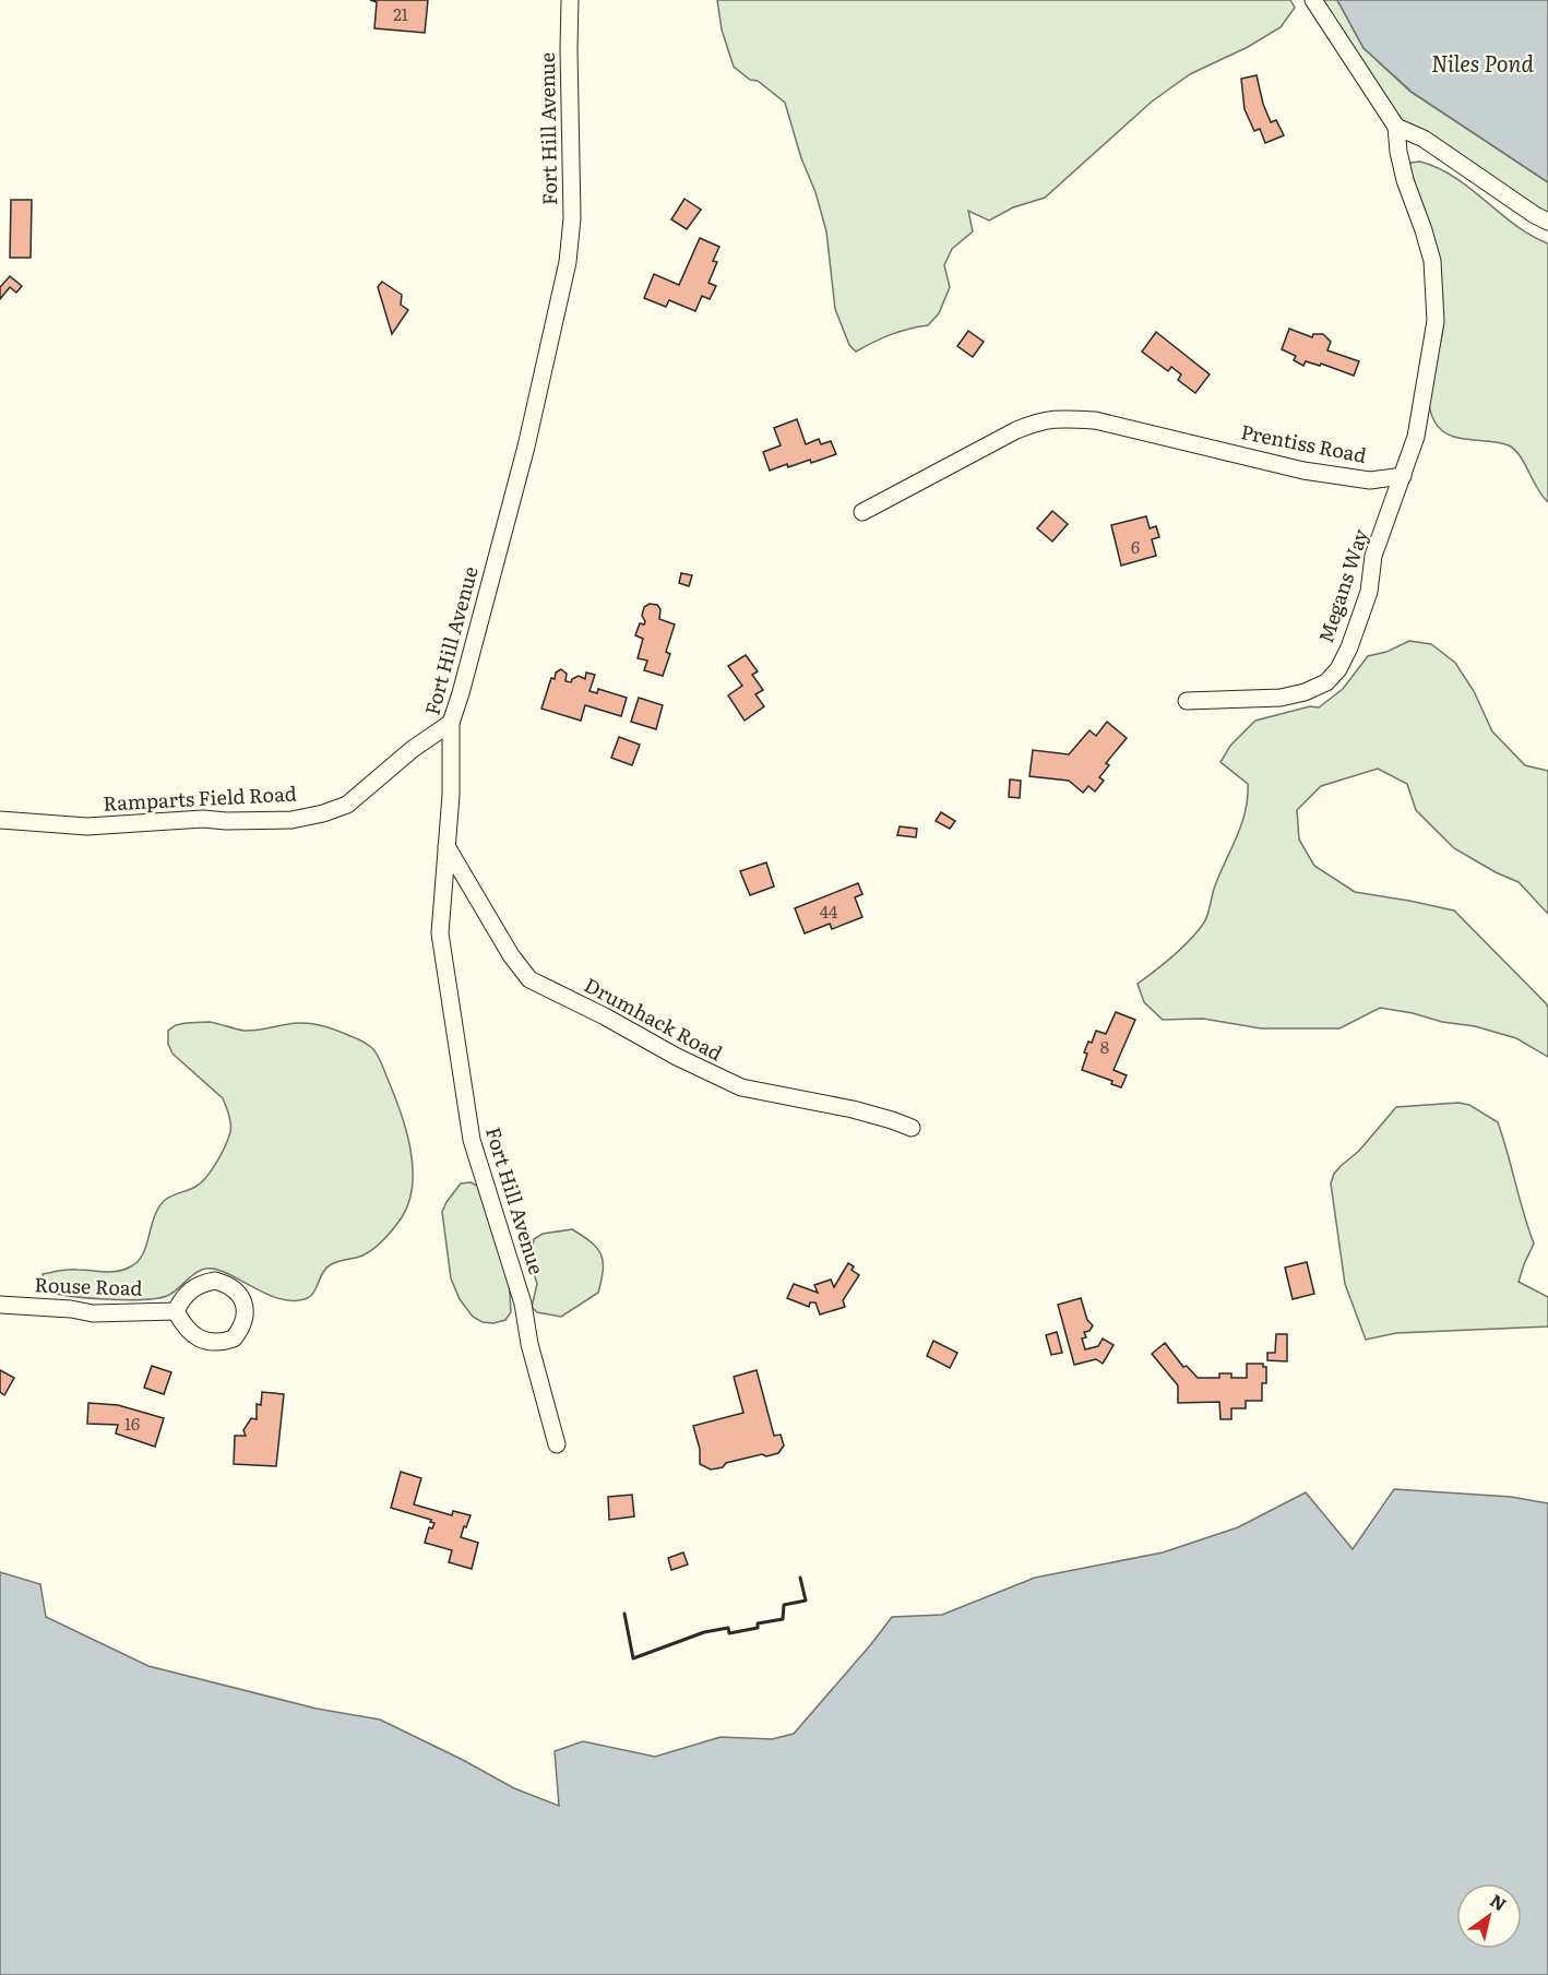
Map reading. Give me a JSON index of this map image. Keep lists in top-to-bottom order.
{
  "streets": {
    "street": [
      "Fort Hill Avenue",
      "Prentiss Road",
      "Megans Way",
      "Ramparts Field Road",
      "Drumhack Road",
      "Rouse Road"
    ]
  },
  "crossings": [
    ["Fort Hill Avenue", "Ramparts Field Road"],
    ["Fort Hill Avenue", "Drumhack Road"],
    ["Prentiss Road", "Megans Way"]
  ],
  "water": ["Niles Pond"],
  "house_numbers": [
    "21",
    "6",
    "44",
    "8",
    "16"
  ],
  "north": "top right"
}
